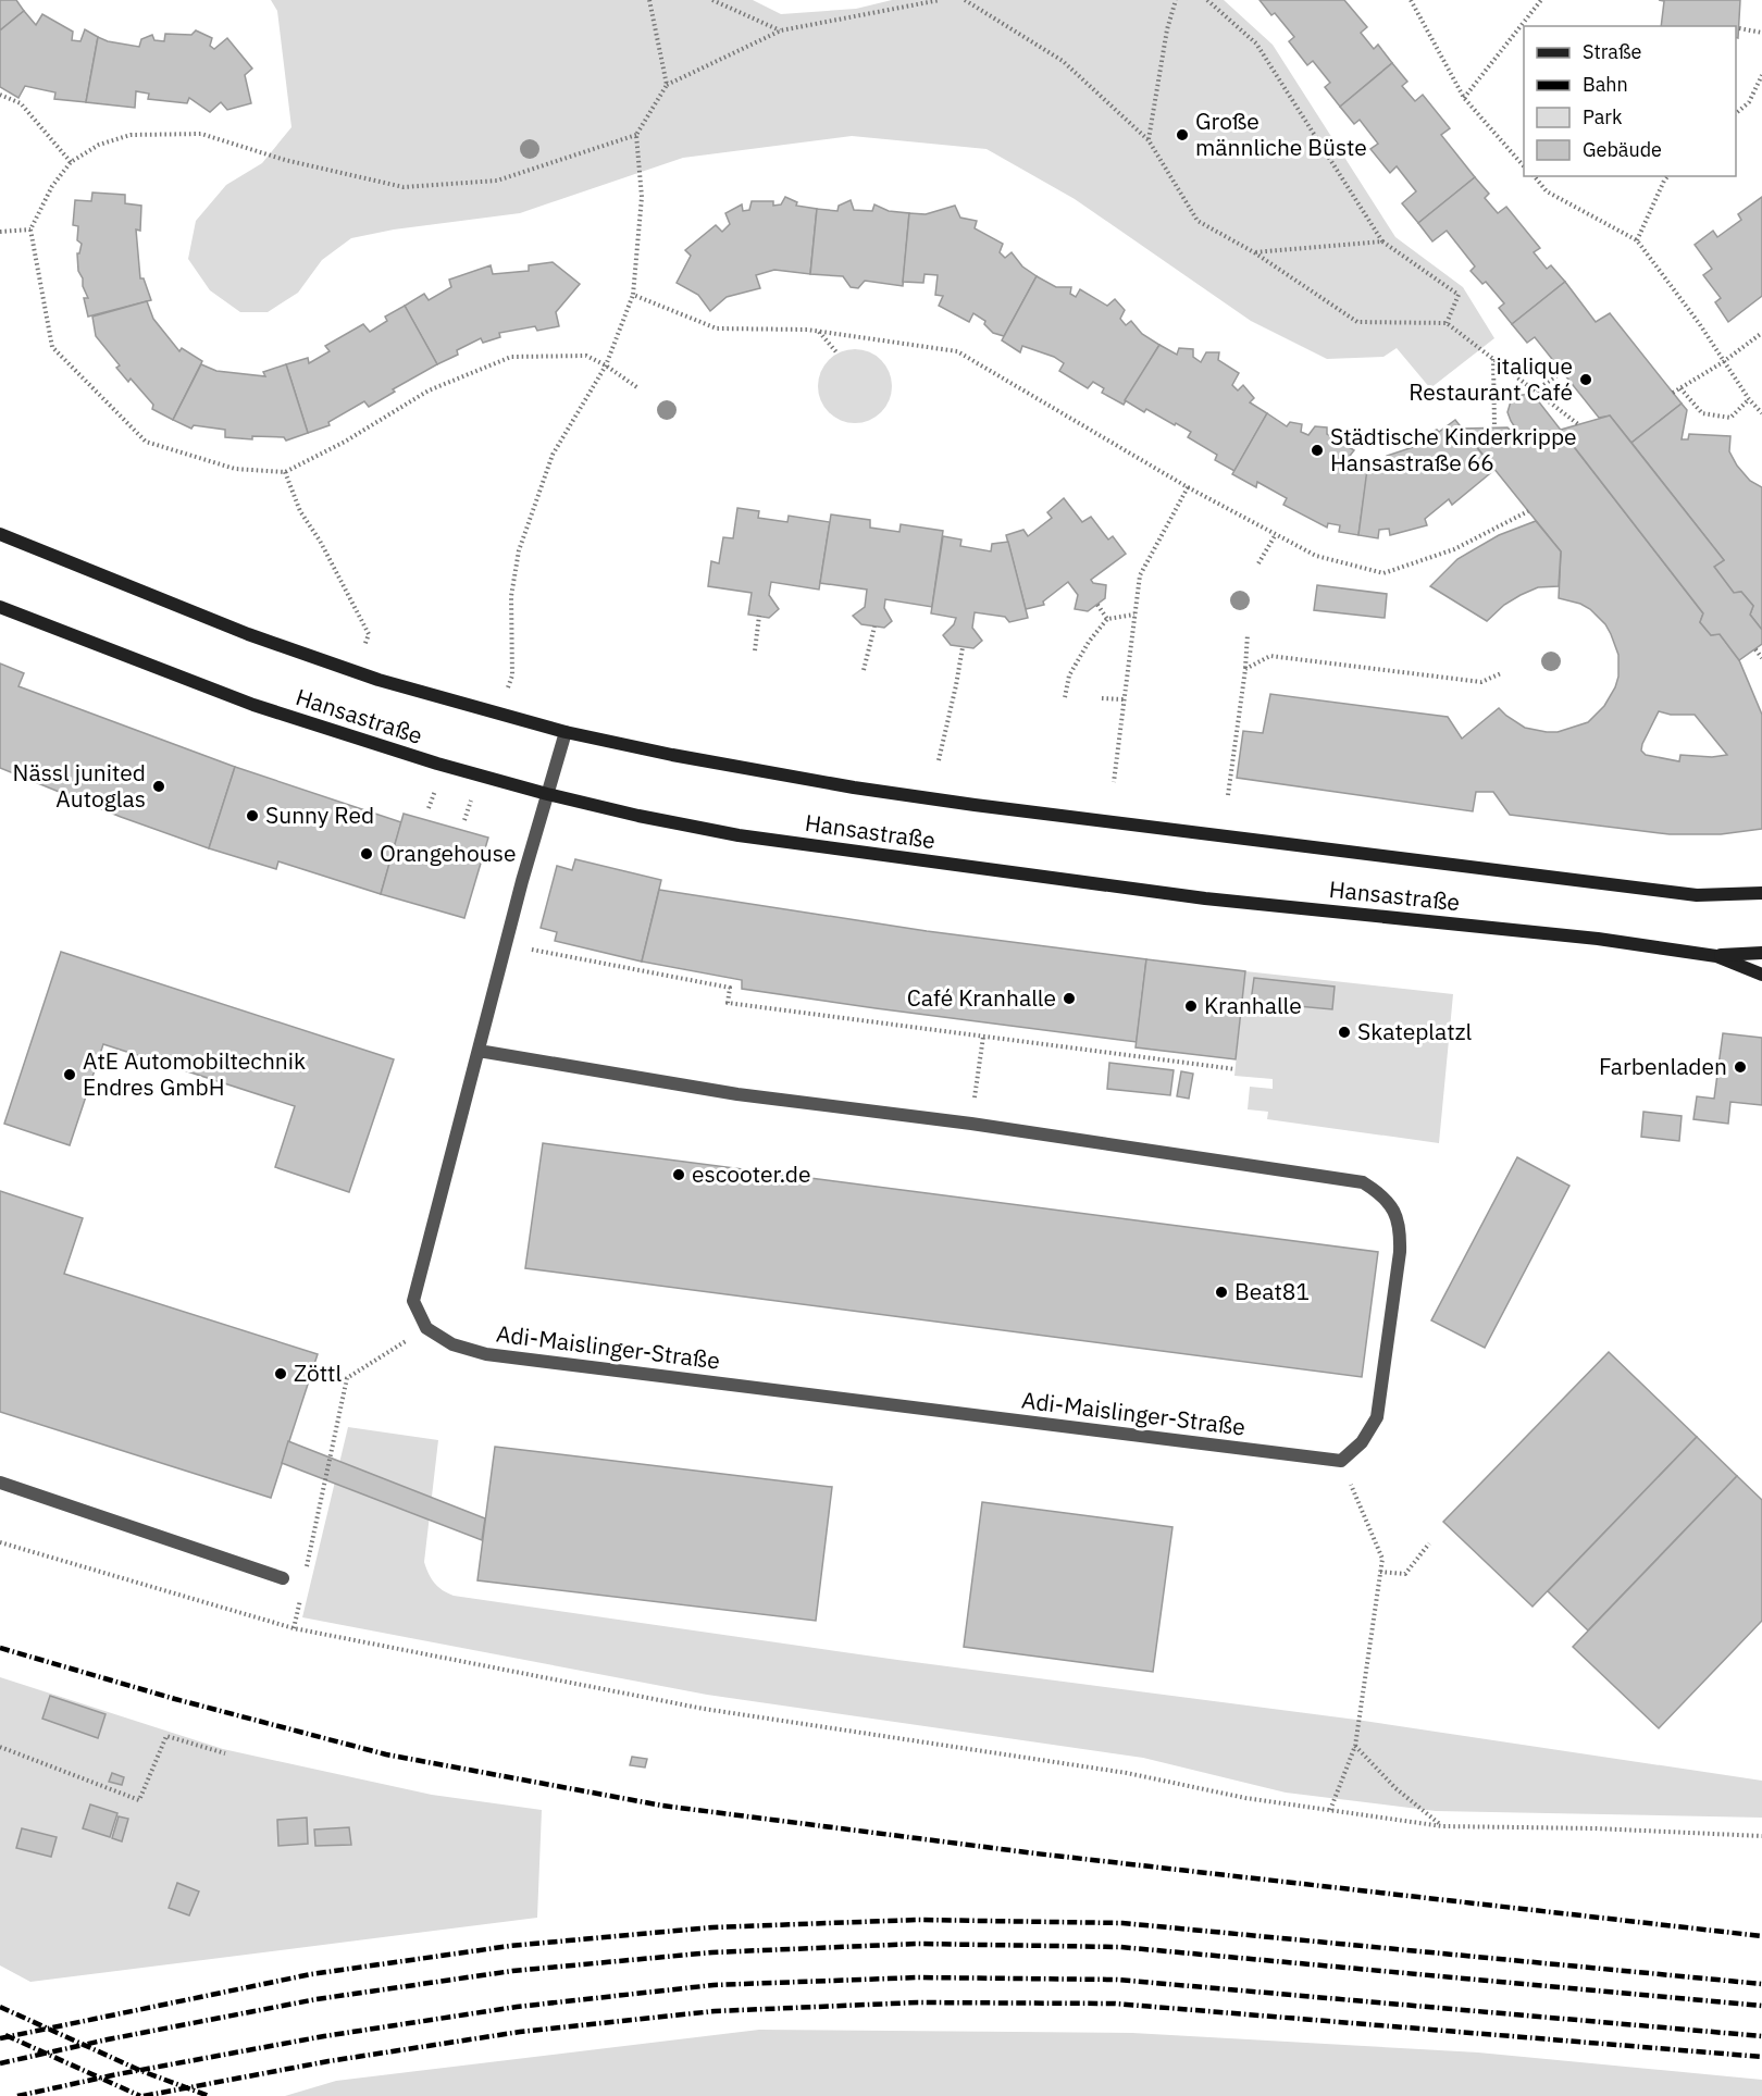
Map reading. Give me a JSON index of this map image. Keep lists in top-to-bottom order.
{
  "streets": {
    "main road": ["Hansastraße"],
    "lane": ["Adi-Maislinger-Straße"]
  },
  "places": [
    "Große männliche Büste",
    "italique Restaurant Café",
    "Städtische Kinderkrippe Hansastraße 66",
    "Nässl junited Autoglas",
    "Sunny Red",
    "Orangehouse",
    "Café Kranhalle",
    "Kranhalle",
    "Skateplatzl",
    "Farbenladen",
    "AtE Automobiltechnik Endres GmbH",
    "escooter.de",
    "Beat81",
    "Zöttl"
  ],
  "legend": [
    "Straße",
    "Bahn",
    "Park",
    "Gebäude"
  ]
}
